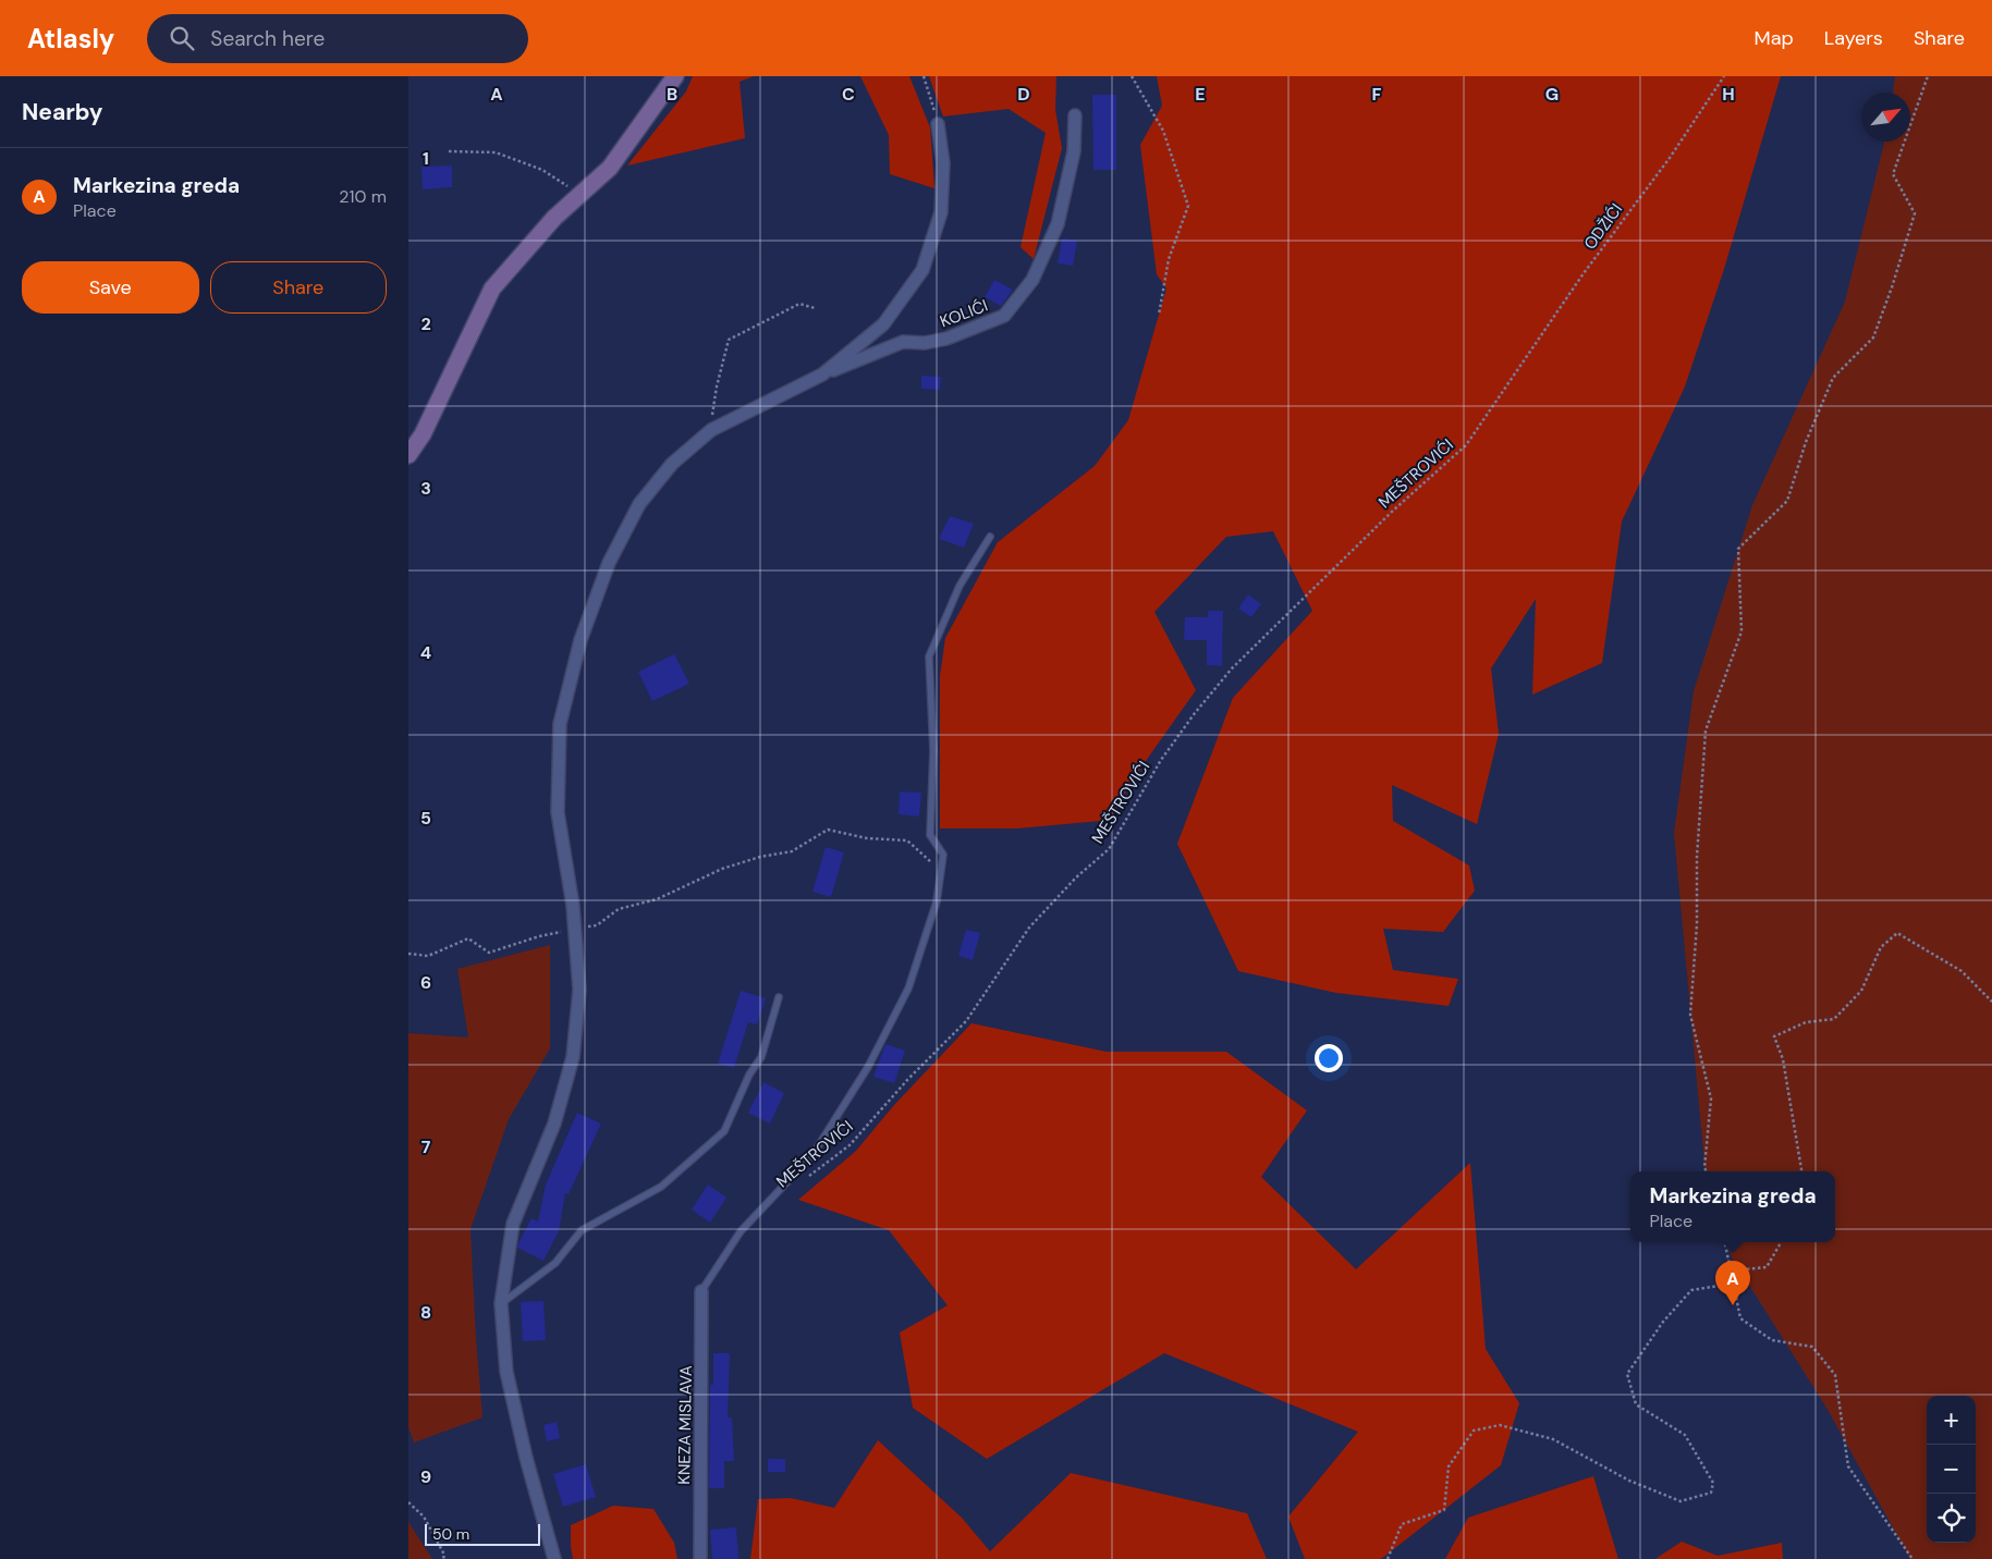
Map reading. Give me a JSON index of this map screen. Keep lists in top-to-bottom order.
{
  "streets": {
    "street": ["KOLIĆI", "KNEZA MISLAVA"],
    "path": ["ODŽIĆI", "MEŠTROVIĆI"]
  },
  "crossings": [
    ["ODŽIĆI", "MEŠTROVIĆI"]
  ],
  "scale_bar": "50 m",
  "north": "top right",
  "page": {
    "header": "Atlasly",
    "search": "Search here",
    "nav": ["Map", "Layers", "Share"],
    "heading": "Nearby",
    "list": [
      {
        "mark": "A",
        "name": "Markezina greda",
        "note": "Place",
        "value": "210 m"
      }
    ],
    "buttons": ["Save", "Share"],
    "popup": ["Markezina greda", "Place"],
    "pins": "A",
    "map_buttons": ["+", "−"],
    "scale": "50 m"
  },
  "grid": {
    "columns": [
      "A",
      "B",
      "C",
      "D",
      "E",
      "F",
      "G",
      "H"
    ],
    "rows": [
      "1",
      "2",
      "3",
      "4",
      "5",
      "6",
      "7",
      "8",
      "9"
    ]
  }
}
